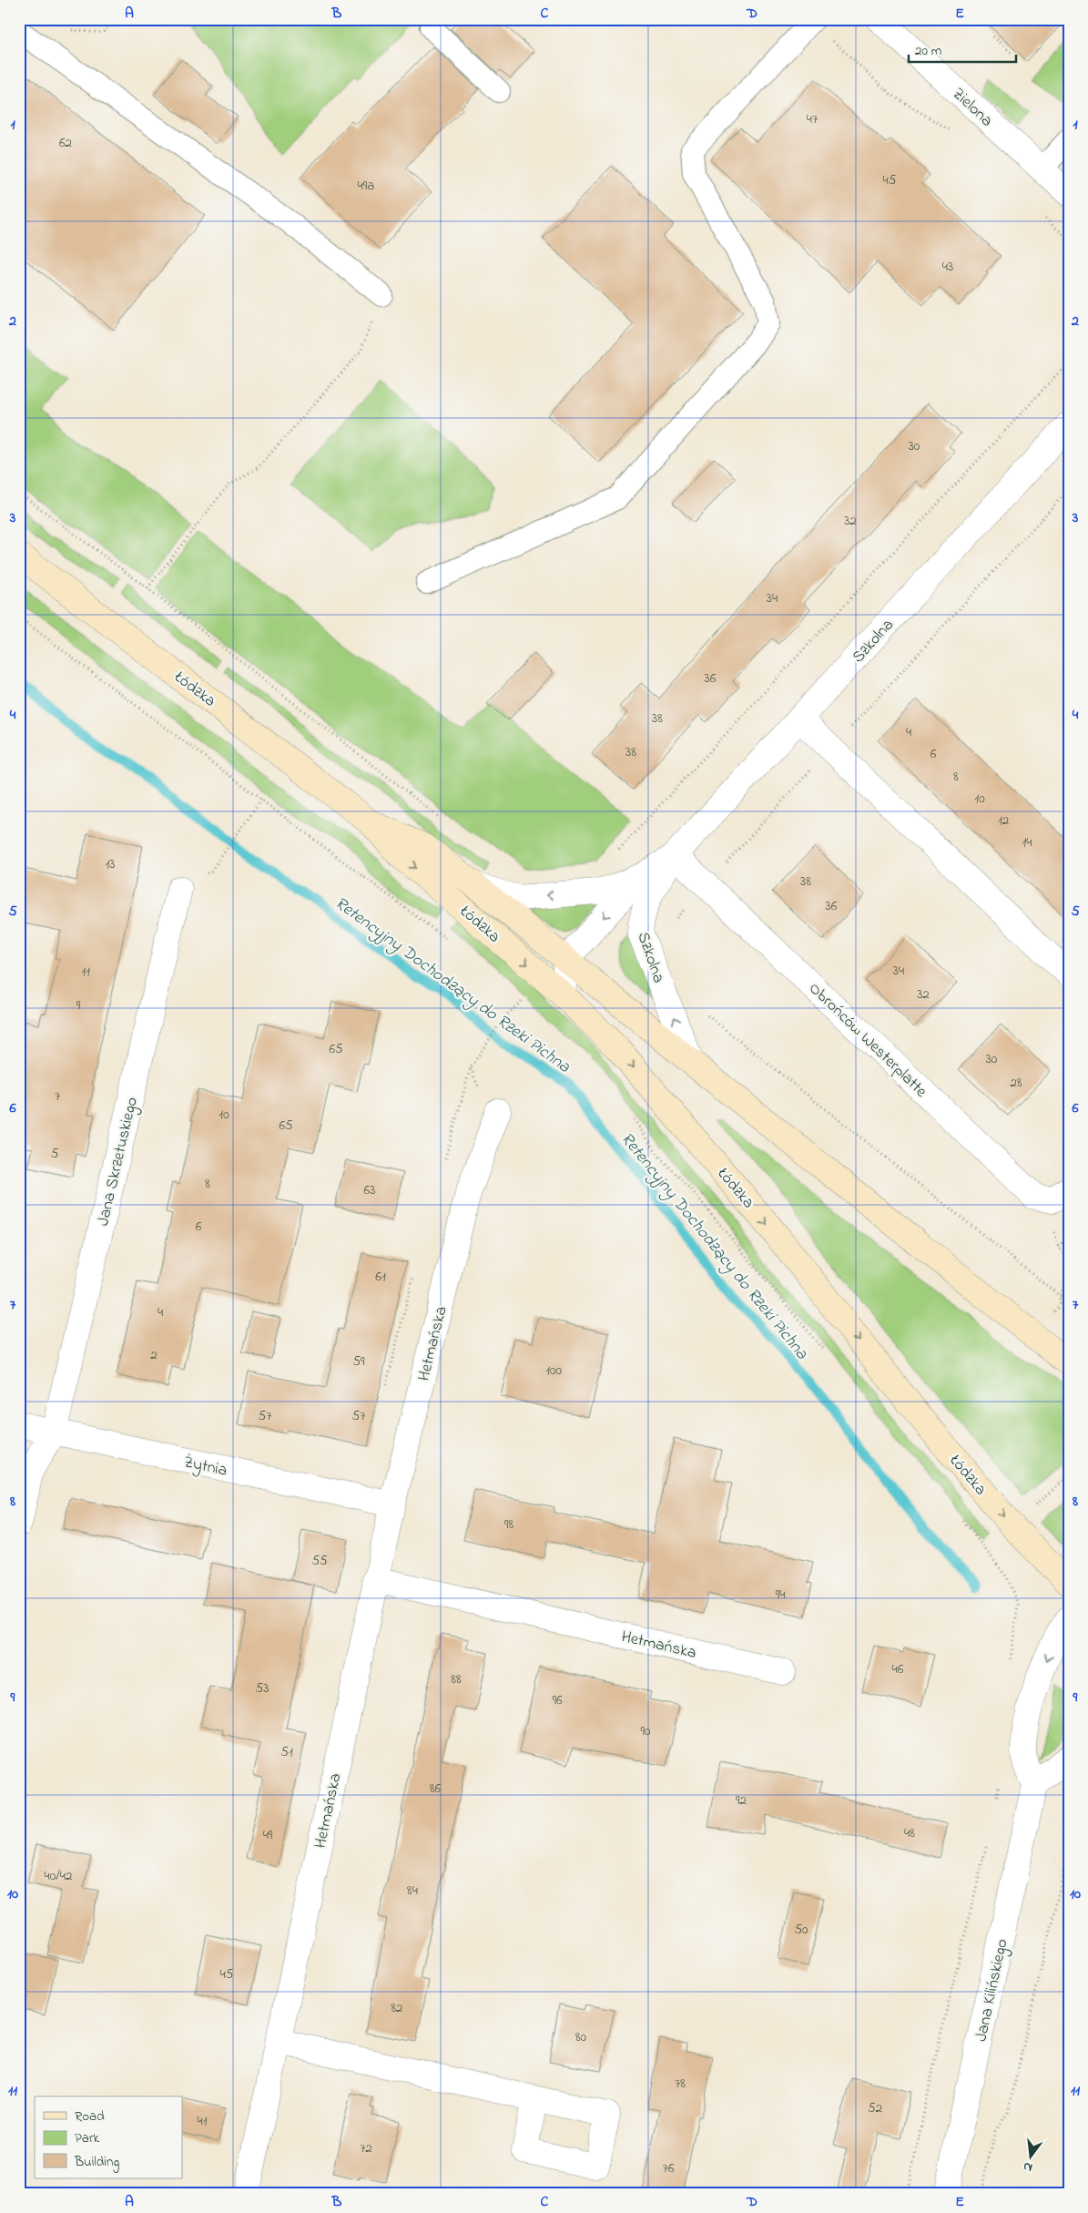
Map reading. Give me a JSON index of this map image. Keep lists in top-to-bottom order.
{
  "streets": {
    "main road": ["Łódzka"],
    "street": [
      "Zielona",
      "Szkolna",
      "Obrońców Westerplatte",
      "Jana Skrzetuskiego",
      "Hetmańska",
      "Żytnia",
      "Jana Kilińskiego"
    ]
  },
  "crossings": [
    ["Szkolna", "Łódzka"],
    ["Szkolna", "Obrońców Westerplatte"],
    ["Jana Skrzetuskiego", "Żytnia"],
    ["Hetmańska", "Żytnia"]
  ],
  "water": ["Retencyjny Dochodzący do Rzeki Pichna"],
  "house_numbers": [
    "47",
    "62",
    "45",
    "49a",
    "43",
    "30",
    "32",
    "34",
    "36",
    "38",
    "4",
    "38",
    "6",
    "8",
    "10",
    "12",
    "14",
    "13",
    "38",
    "36",
    "34",
    "11",
    "32",
    "9",
    "65",
    "30",
    "28",
    "7",
    "10",
    "65",
    "5",
    "8",
    "63",
    "6",
    "61",
    "4",
    "2",
    "59",
    "100",
    "57",
    "57",
    "98",
    "55",
    "94",
    "46",
    "88",
    "53",
    "96",
    "90",
    "51",
    "86",
    "92",
    "48",
    "49",
    "40/42",
    "84",
    "50",
    "45",
    "82",
    "80",
    "78",
    "52",
    "41",
    "72",
    "76"
  ],
  "legend": ["Road", "Park", "Building"],
  "scale_bar": "20 m",
  "north": "bottom",
  "grid": {
    "columns": [
      "A",
      "B",
      "C",
      "D",
      "E"
    ],
    "rows": [
      "1",
      "2",
      "3",
      "4",
      "5",
      "6",
      "7",
      "8",
      "9",
      "10",
      "11"
    ]
  }
}
